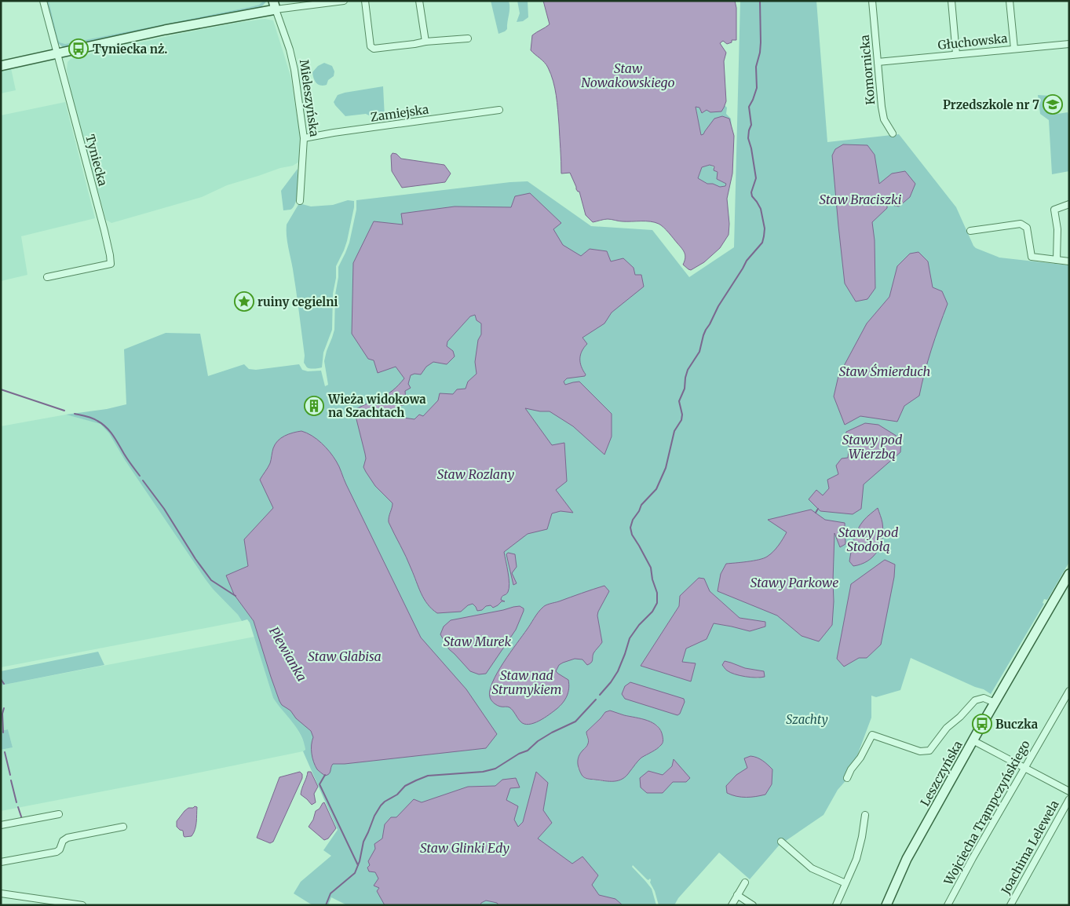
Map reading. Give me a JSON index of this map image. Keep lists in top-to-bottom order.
{
  "streets": {
    "street": [
      "Głuchowska",
      "Komornicka",
      "Mieleszyńska",
      "Zamiejska",
      "Tyniecka",
      "Leszczyńska",
      "Wojciecha Trąmpczyńskiego",
      "Joachima Lelewela"
    ]
  },
  "crossings": [
    ["Głuchowska", "Komornicka"],
    ["Mieleszyńska", "Zamiejska"]
  ],
  "water": [
    "Staw Nowakowskiego",
    "Staw Braciszki",
    "Staw Śmierduch",
    "Stawy pod Wierzbą",
    "Staw Rozlany",
    "Stawy pod Stodołą",
    "Stawy Parkowe",
    "Staw Murek",
    "Plewianka",
    "Staw Glabisa",
    "Staw nad Strumykiem",
    "Staw Glinki Edy"
  ],
  "parks": ["Szachty"],
  "places": {
    "bus stop": ["Tyniecka nż.", "Buczka"],
    "school or university": ["Przedszkole nr 7"],
    "place": ["ruiny cegielni"],
    "building": ["Wieża widokowa na Szachtach"]
  }
}
